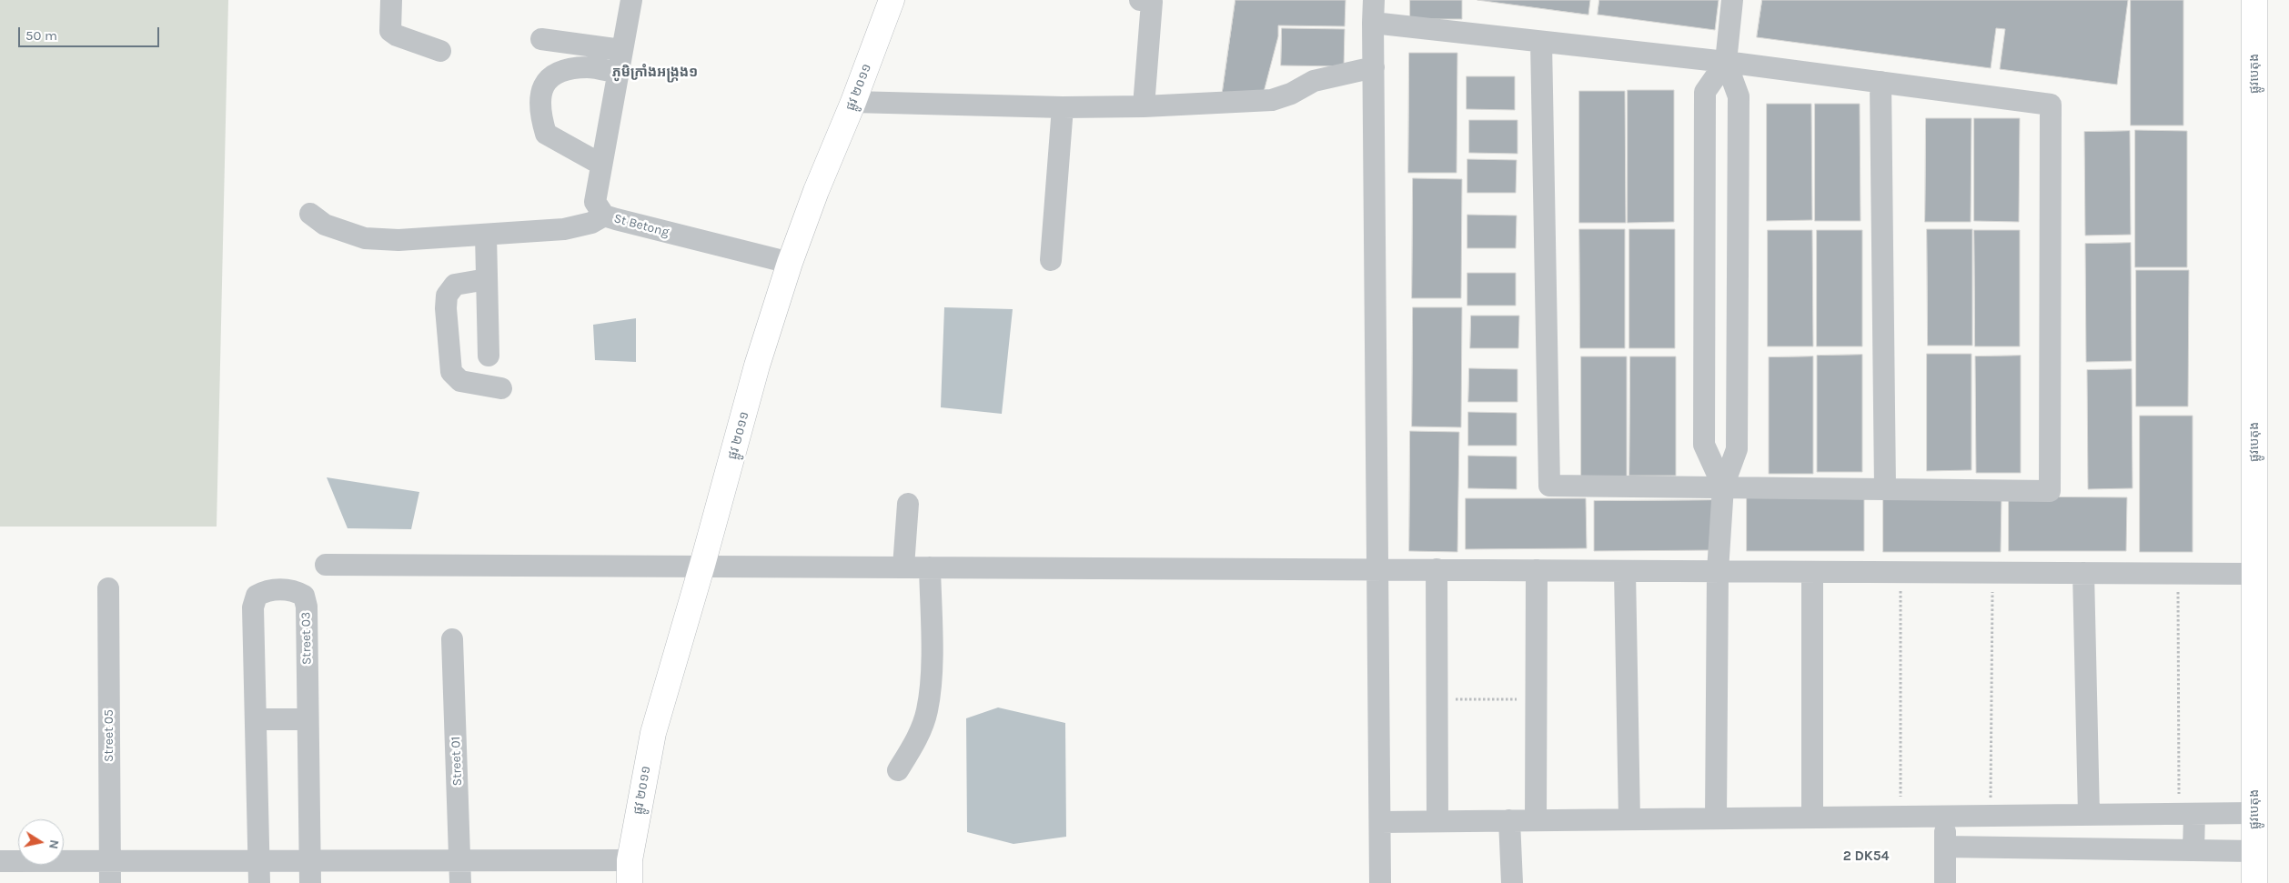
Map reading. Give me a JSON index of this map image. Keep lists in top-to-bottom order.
{
  "streets": {
    "main road": ["ផ្លូវបេតុង", "ផ្លូវ ២០១១"],
    "street": [
      "St Betong",
      "Street 03",
      "Street 05",
      "Street 01"
    ]
  },
  "crossings": [
    ["ផ្លូវ ២០១១", "St Betong"]
  ],
  "districts": ["ភូមិក្រាំងអង្រ្កង១", "2 DK54"],
  "scale_bar": "50 m",
  "north": "right"
}
